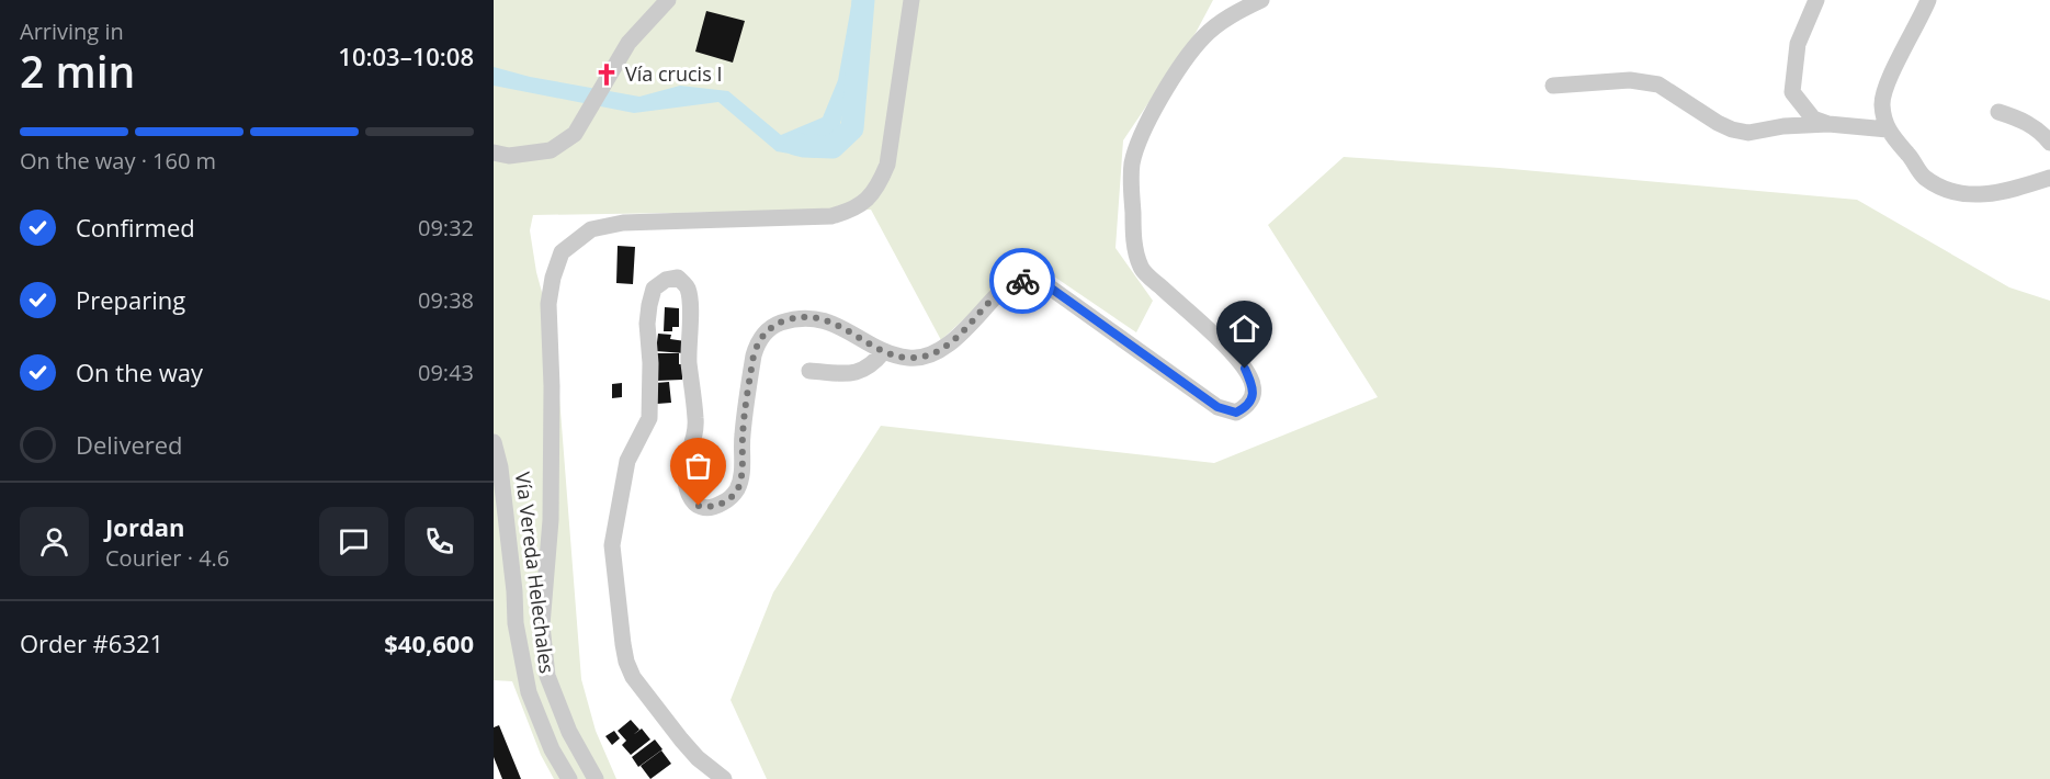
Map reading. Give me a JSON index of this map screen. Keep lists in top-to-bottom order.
{
  "streets": {
    "street": ["Vía Vereda Helechales"]
  },
  "places": {
    "church": ["Vía crucis I"]
  },
  "page": {
    "heading": ["2 min", "Arriving in", "10:03–10:08"],
    "panel": [
      "Jordan",
      "Courier · 4.6",
      "Order #6321",
      "$40,600"
    ],
    "bar": "On the way · 160 m",
    "list": [
      ["Confirmed", "09:32"],
      ["Preparing", "09:38"],
      ["On the way", "09:43"],
      "Delivered"
    ]
  }
}
